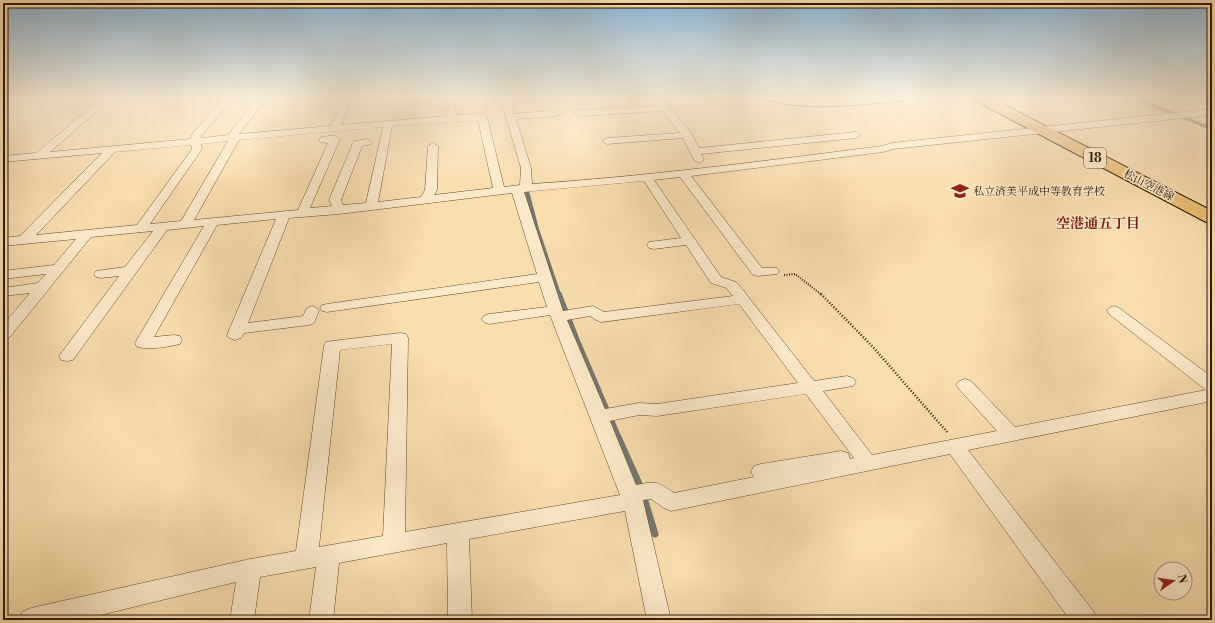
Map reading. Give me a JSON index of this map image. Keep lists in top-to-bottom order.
{
  "streets": {
    "main road": ["18", "松山空港線"]
  },
  "districts": ["空港通五丁目"],
  "places": {
    "school or university": ["私立済美平成中等教育学校"]
  },
  "north": "right"
}
